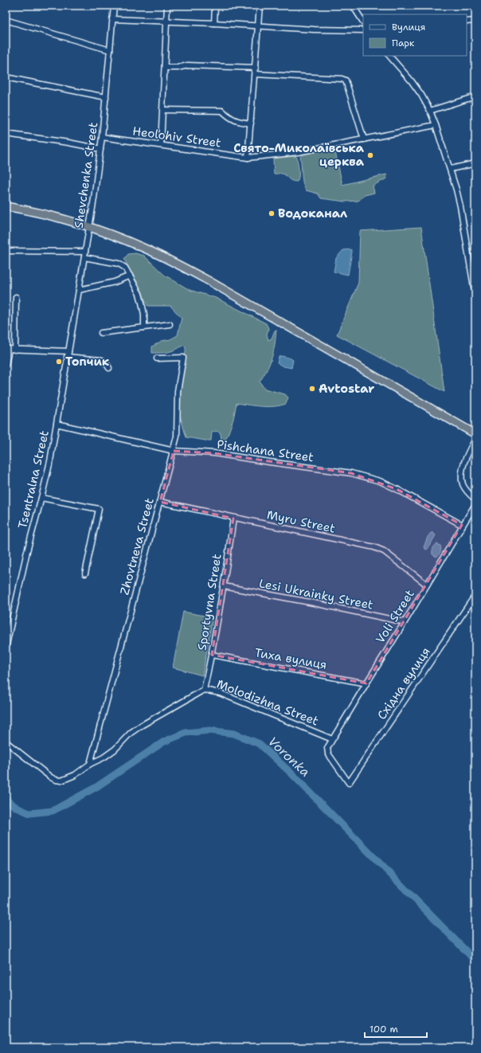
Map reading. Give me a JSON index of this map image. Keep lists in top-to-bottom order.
{
  "streets": {
    "street": [
      "Heolohiv Street",
      "Shevchenka Street",
      "Pishchana Street",
      "Tsentralna Street",
      "Myru Street",
      "Zhovtneva Street",
      "Lesi Ukrainky Street",
      "Sportyvna Street",
      "Voli Street",
      "Тиха вулиця",
      "Східна вулиця",
      "Molodizhna Street"
    ]
  },
  "crossings": [
    ["Heolohiv Street", "Shevchenka Street"],
    ["Shevchenka Street", "Tsentralna Street"],
    ["Pishchana Street", "Tsentralna Street"],
    ["Pishchana Street", "Zhovtneva Street"],
    ["Pishchana Street", "Voli Street"],
    ["Myru Street", "Zhovtneva Street"],
    ["Myru Street", "Sportyvna Street"],
    ["Myru Street", "Voli Street"],
    ["Zhovtneva Street", "Molodizhna Street"],
    ["Lesi Ukrainky Street", "Sportyvna Street"],
    ["Lesi Ukrainky Street", "Voli Street"],
    ["Sportyvna Street", "Тиха вулиця"],
    ["Sportyvna Street", "Molodizhna Street"],
    ["Voli Street", "Тиха вулиця"],
    ["Voli Street", "Східна вулиця"],
    ["Voli Street", "Molodizhna Street"]
  ],
  "water": ["Voronka"],
  "places": [
    "Свято-Миколаївська церква",
    "Водоканал",
    "Топчик",
    "Avtostar"
  ],
  "legend": ["Вулиця", "Парк"],
  "scale_bar": "100 m"
}
